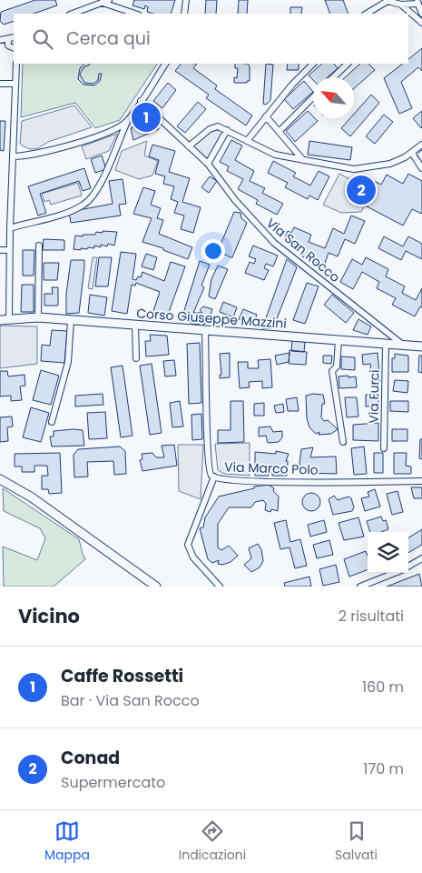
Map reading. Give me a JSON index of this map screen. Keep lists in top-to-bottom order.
{
  "streets": {
    "main road": ["Corso Giuseppe Mazzini"],
    "street": ["Via San Rocco", "Via Furci", "Via Marco Polo"]
  },
  "crossings": [
    ["Via San Rocco", "Corso Giuseppe Mazzini"],
    ["Corso Giuseppe Mazzini", "Via Furci"],
    ["Corso Giuseppe Mazzini", "Via Marco Polo"]
  ],
  "north": "top left",
  "page": {
    "search": "Cerca qui",
    "pins": ["1", "2"],
    "heading": ["Vicino", "2 risultati"],
    "list": [
      {
        "mark": "1",
        "name": "Caffe Rossetti",
        "note": "Bar · Via San Rocco",
        "value": "160 m"
      },
      {
        "mark": "2",
        "name": "Conad",
        "note": "Supermercato",
        "value": "170 m"
      }
    ],
    "nav": ["Mappa", "Indicazioni", "Salvati"]
  }
}
